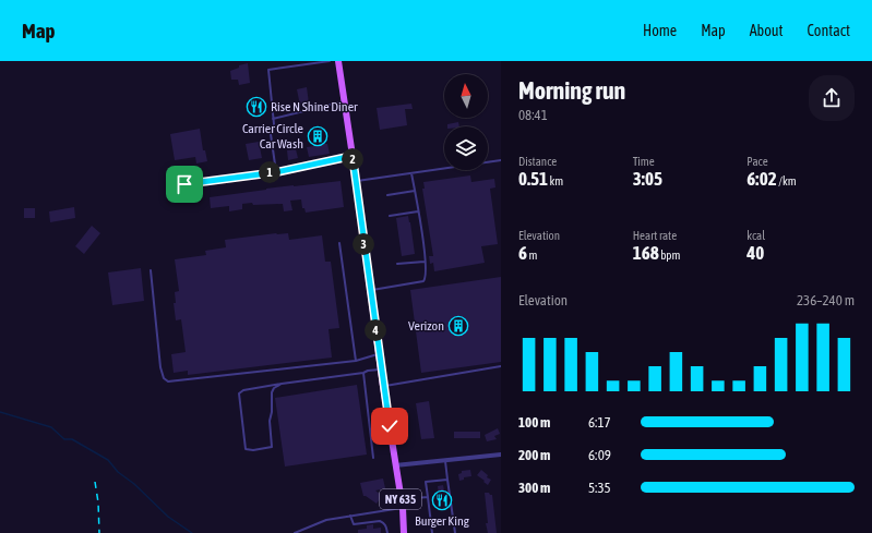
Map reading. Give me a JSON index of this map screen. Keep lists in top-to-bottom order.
{
  "streets": {
    "main road": ["NY 635"]
  },
  "places": {
    "restaurant": ["Rise N Shine Diner", "Burger King"],
    "building": ["Carrier Circle Car Wash", "Verizon"]
  },
  "north": "top",
  "page": {
    "header": "Map",
    "nav": [
      "Home",
      "Map",
      "About",
      "Contact"
    ],
    "heading": ["Morning run", "08:41"],
    "stats": [
      ["Distance", "0.51 km"],
      ["Time", "3:05"],
      ["Pace", "6:02 /km"],
      ["Elevation", "6 m"],
      ["Heart rate", "168 bpm"],
      ["kcal", "40"]
    ],
    "pins": [
      "2",
      "1",
      "3",
      "4"
    ],
    "chart": ["Elevation", "236–240 m"],
    "list": [
      {
        "name": "100 m",
        "note": "6:17"
      },
      {
        "name": "200 m",
        "note": "6:09"
      },
      {
        "name": "300 m",
        "note": "5:35"
      }
    ]
  }
}
